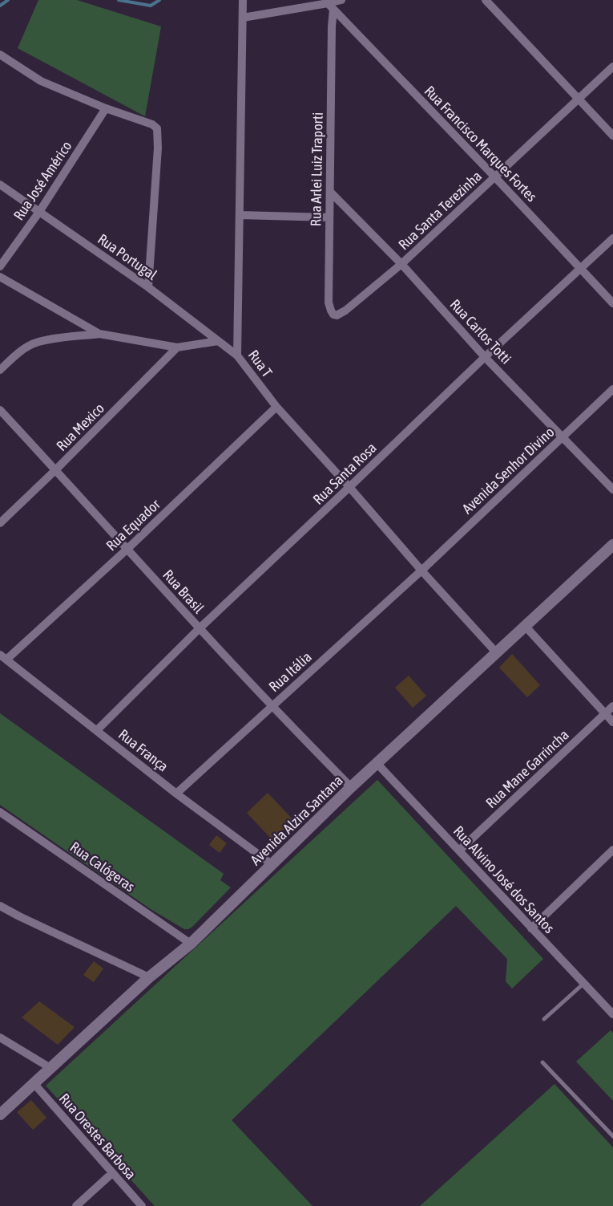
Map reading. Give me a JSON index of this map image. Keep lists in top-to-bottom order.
{
  "streets": {
    "main road": ["Avenida Alzira Santana"],
    "street": [
      "Rua Francisco Marques Fortes",
      "Rua Arlei Luiz Traporti",
      "Rua José Américo",
      "Rua Santa Terezinha",
      "Rua Portugal",
      "Rua Carlos Totti",
      "Rua T",
      "Rua Mexico",
      "Avenida Senhor Divino",
      "Rua Santa Rosa",
      "Rua Equador",
      "Rua Brasil",
      "Rua Itália",
      "Rua França",
      "Rua Mane Garrincha",
      "Rua Calógeras",
      "Rua Alvino José dos Santos",
      "Rua Orestes Barbosa"
    ]
  },
  "crossings": [
    ["Rua Francisco Marques Fortes", "Rua Arlei Luiz Traporti"],
    ["Rua Francisco Marques Fortes", "Rua Santa Terezinha"],
    ["Rua Francisco Marques Fortes", "Rua Santa Rosa"],
    ["Rua Arlei Luiz Traporti", "Rua Santa Terezinha"],
    ["Rua Arlei Luiz Traporti", "Rua Carlos Totti"],
    ["Rua José Américo", "Rua Portugal"],
    ["Rua Santa Terezinha", "Rua Carlos Totti"],
    ["Rua Portugal", "Rua T"],
    ["Rua Carlos Totti", "Avenida Senhor Divino"],
    ["Rua Carlos Totti", "Rua Santa Rosa"],
    ["Rua T", "Avenida Senhor Divino"],
    ["Rua T", "Rua Santa Rosa"],
    ["Rua T", "Rua Equador"],
    ["Rua T", "Rua Itália"],
    ["Rua T", "Avenida Alzira Santana"],
    ["Rua Mexico", "Rua Brasil"],
    ["Avenida Senhor Divino", "Rua Itália"],
    ["Rua Santa Rosa", "Rua Brasil"],
    ["Rua Santa Rosa", "Rua França"],
    ["Rua Equador", "Rua Brasil"],
    ["Rua Equador", "Rua França"],
    ["Rua Brasil", "Rua Itália"],
    ["Rua Brasil", "Avenida Alzira Santana"],
    ["Rua Itália", "Rua França"],
    ["Rua França", "Avenida Alzira Santana"],
    ["Rua Mane Garrincha", "Rua Alvino José dos Santos"],
    ["Avenida Alzira Santana", "Rua Calógeras"],
    ["Avenida Alzira Santana", "Rua Alvino José dos Santos"],
    ["Avenida Alzira Santana", "Rua Orestes Barbosa"]
  ]
}
